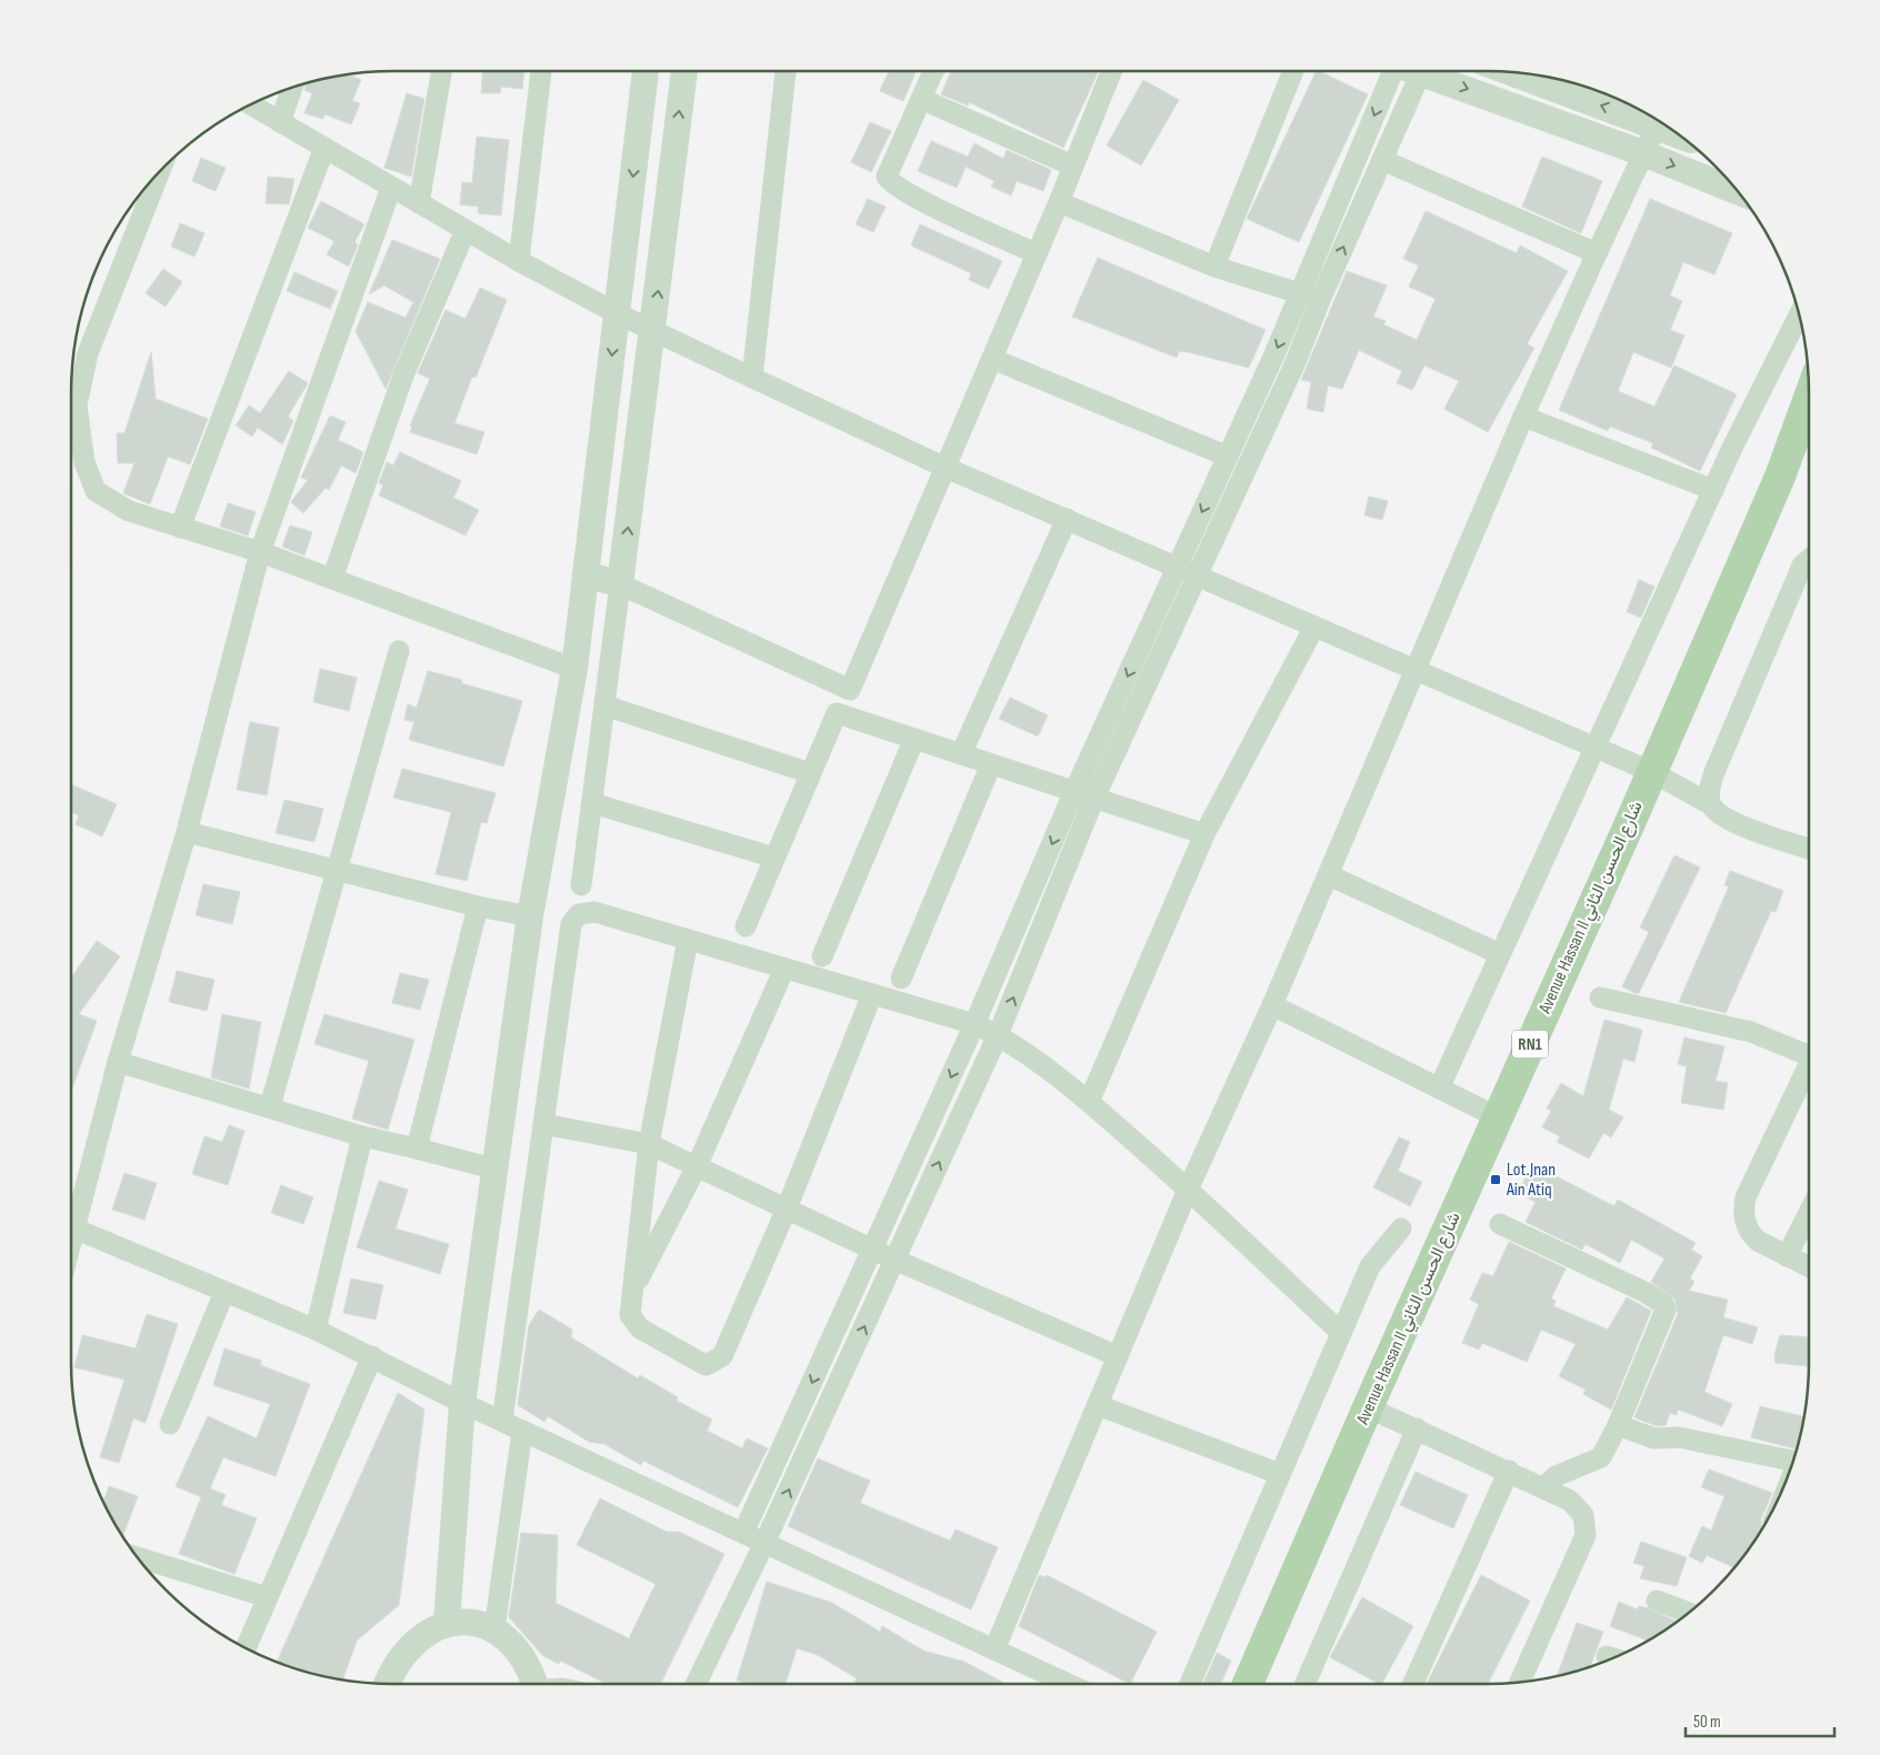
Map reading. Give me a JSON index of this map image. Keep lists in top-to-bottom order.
{
  "streets": {
    "main road": ["Avenue Hassan II شارع الحسن الثاني", "RN1"]
  },
  "places": {
    "transit": ["Lot.Jnan Ain Atiq"]
  },
  "scale_bar": "50 m"
}
